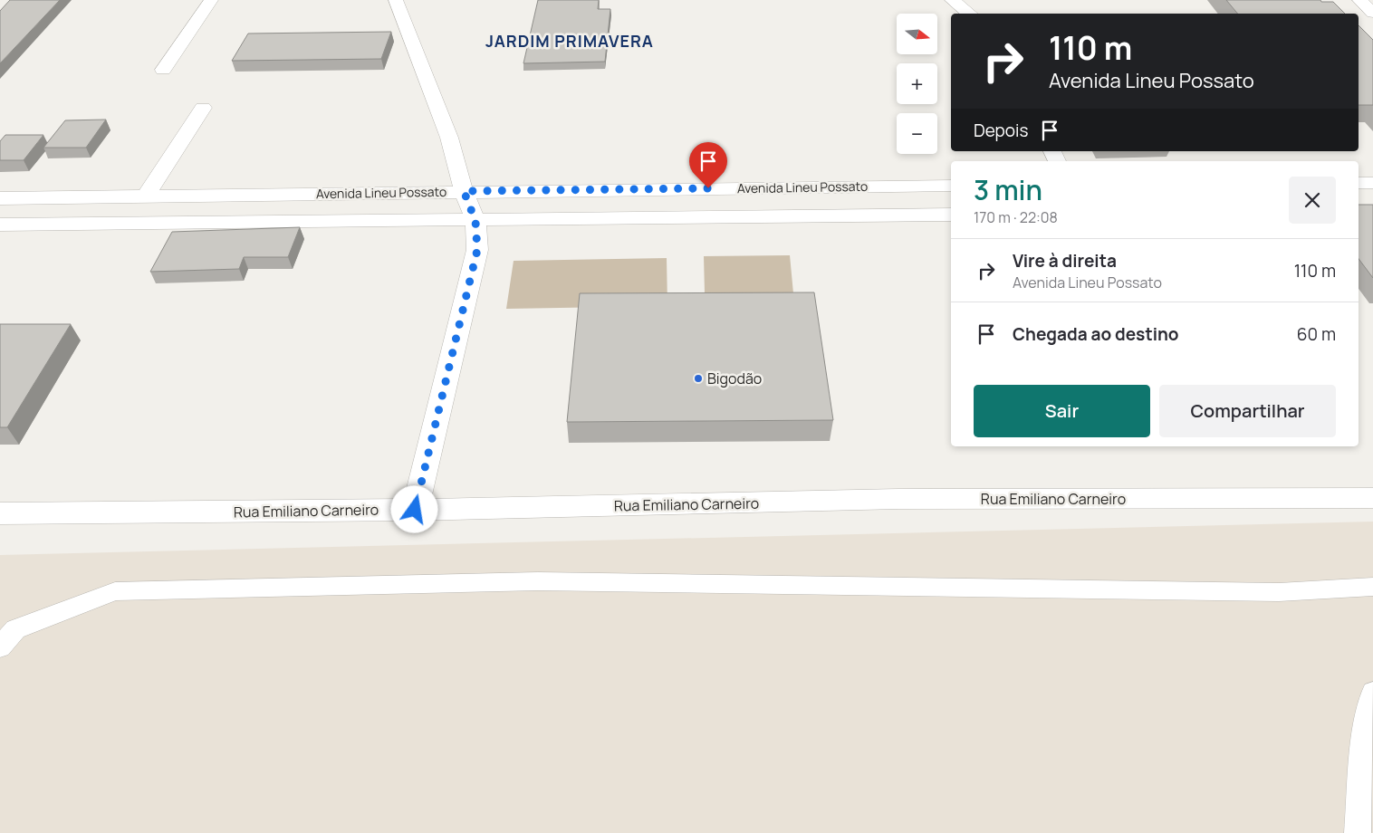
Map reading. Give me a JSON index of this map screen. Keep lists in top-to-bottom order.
{
  "streets": {
    "street": ["Avenida Lineu Possato", "Rua Emiliano Carneiro"]
  },
  "districts": ["JARDIM PRIMAVERA"],
  "places": ["Bigodão"],
  "north": "right",
  "page": {
    "map_buttons": ["+", "−"],
    "turn": ["110 m", "Avenida Lineu Possato"],
    "then": "Depois",
    "heading": ["3 min", "170 m · 22:08"],
    "list": [
      {
        "name": "Vire à direita",
        "note": "Avenida Lineu Possato",
        "value": "110 m"
      },
      {
        "name": "Chegada ao destino",
        "value": "60 m"
      }
    ],
    "buttons": ["Sair", "Compartilhar"]
  }
}
